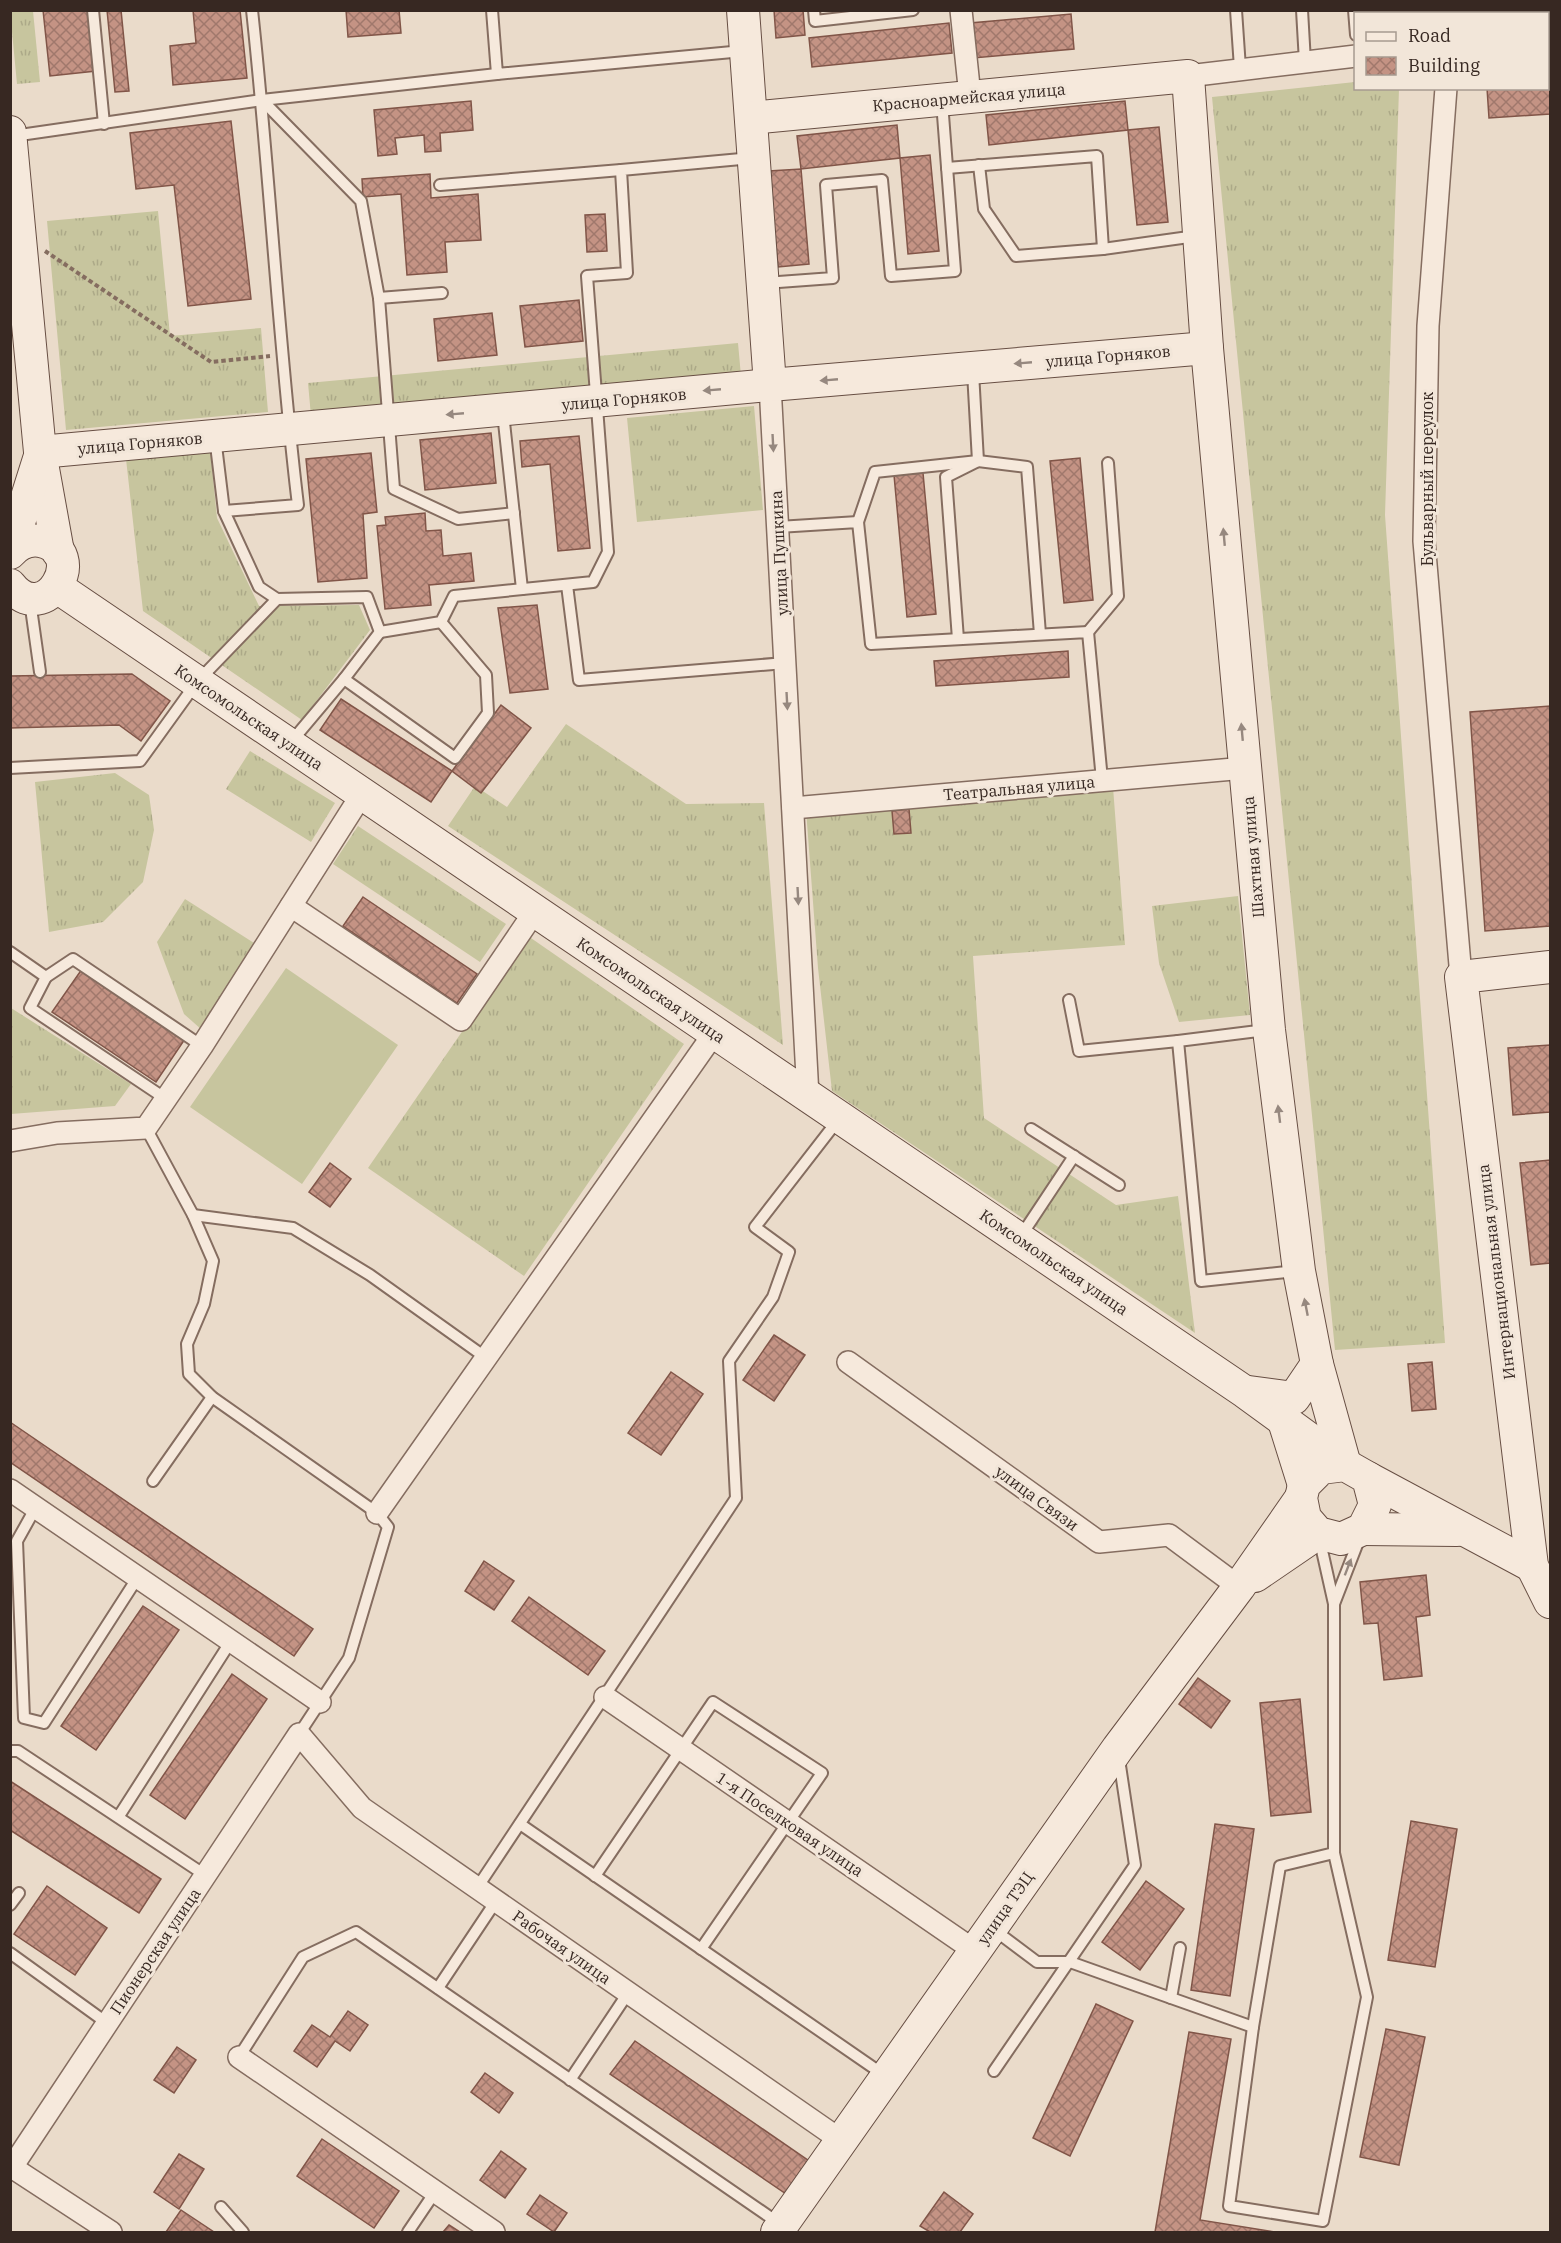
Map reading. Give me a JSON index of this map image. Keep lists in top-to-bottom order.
{
  "streets": {
    "street": [
      "Красноармейская улица",
      "улица Горняков",
      "Бульварный переулок",
      "улица Пушкина",
      "Комсомольская улица",
      "Театральная улица",
      "Шахтная улица",
      "Интернациональная улица",
      "улица Связи",
      "1-я Поселковая улица",
      "улица ТЭЦ",
      "Рабочая улица",
      "Пионерская улица"
    ]
  },
  "crossings": [
    ["Красноармейская улица", "улица Пушкина"],
    ["Красноармейская улица", "Шахтная улица"],
    ["улица Горняков", "улица Пушкина"],
    ["улица Горняков", "Шахтная улица"],
    ["Бульварный переулок", "Интернациональная улица"],
    ["улица Пушкина", "Комсомольская улица"],
    ["улица Пушкина", "Театральная улица"],
    ["Комсомольская улица", "Шахтная улица"],
    ["Комсомольская улица", "улица ТЭЦ"],
    ["Театральная улица", "Шахтная улица"],
    ["Шахтная улица", "улица ТЭЦ"],
    ["улица Связи", "улица ТЭЦ"],
    ["1-я Поселковая улица", "улица ТЭЦ"],
    ["улица ТЭЦ", "Рабочая улица"],
    ["Рабочая улица", "Пионерская улица"]
  ],
  "one_way": ["улица Горняков", "улица Пушкина", "Шахтная улица"],
  "legend": ["Road", "Building"]
}
